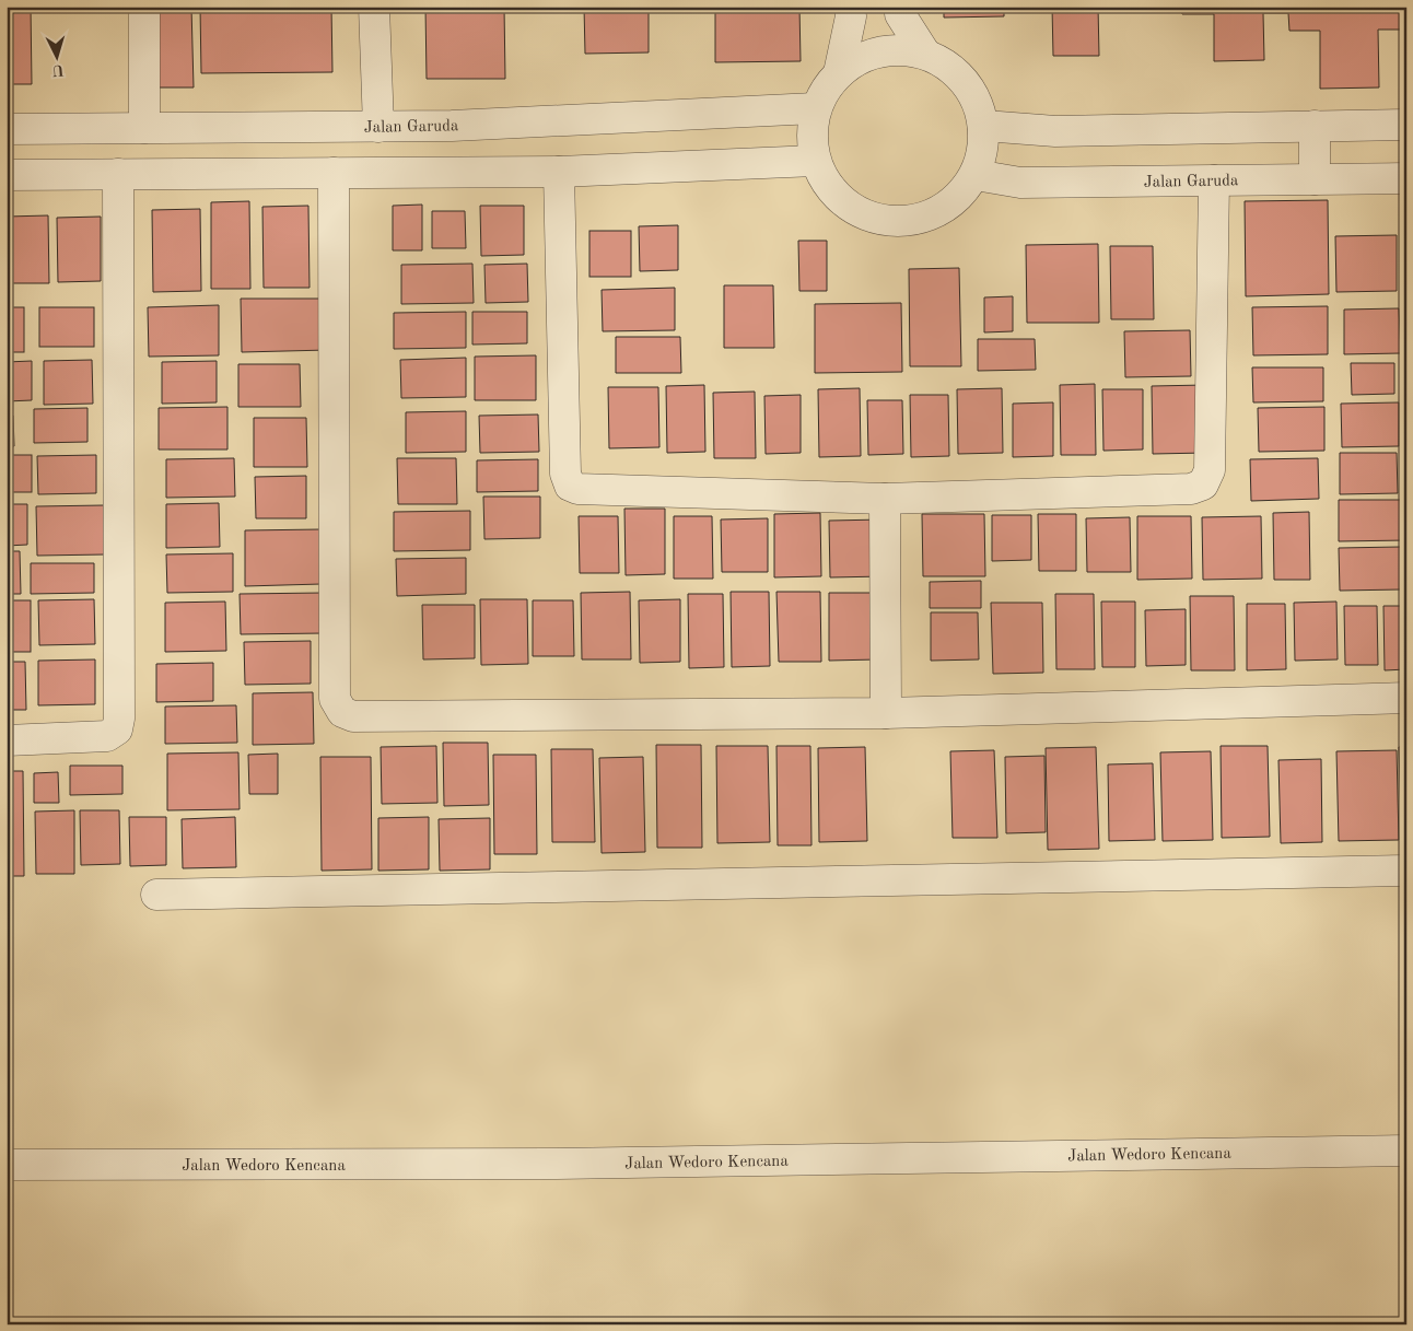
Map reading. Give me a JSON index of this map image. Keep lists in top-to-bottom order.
{
  "streets": {
    "street": ["Jalan Garuda", "Jalan Wedoro Kencana"]
  },
  "north": "bottom"
}
